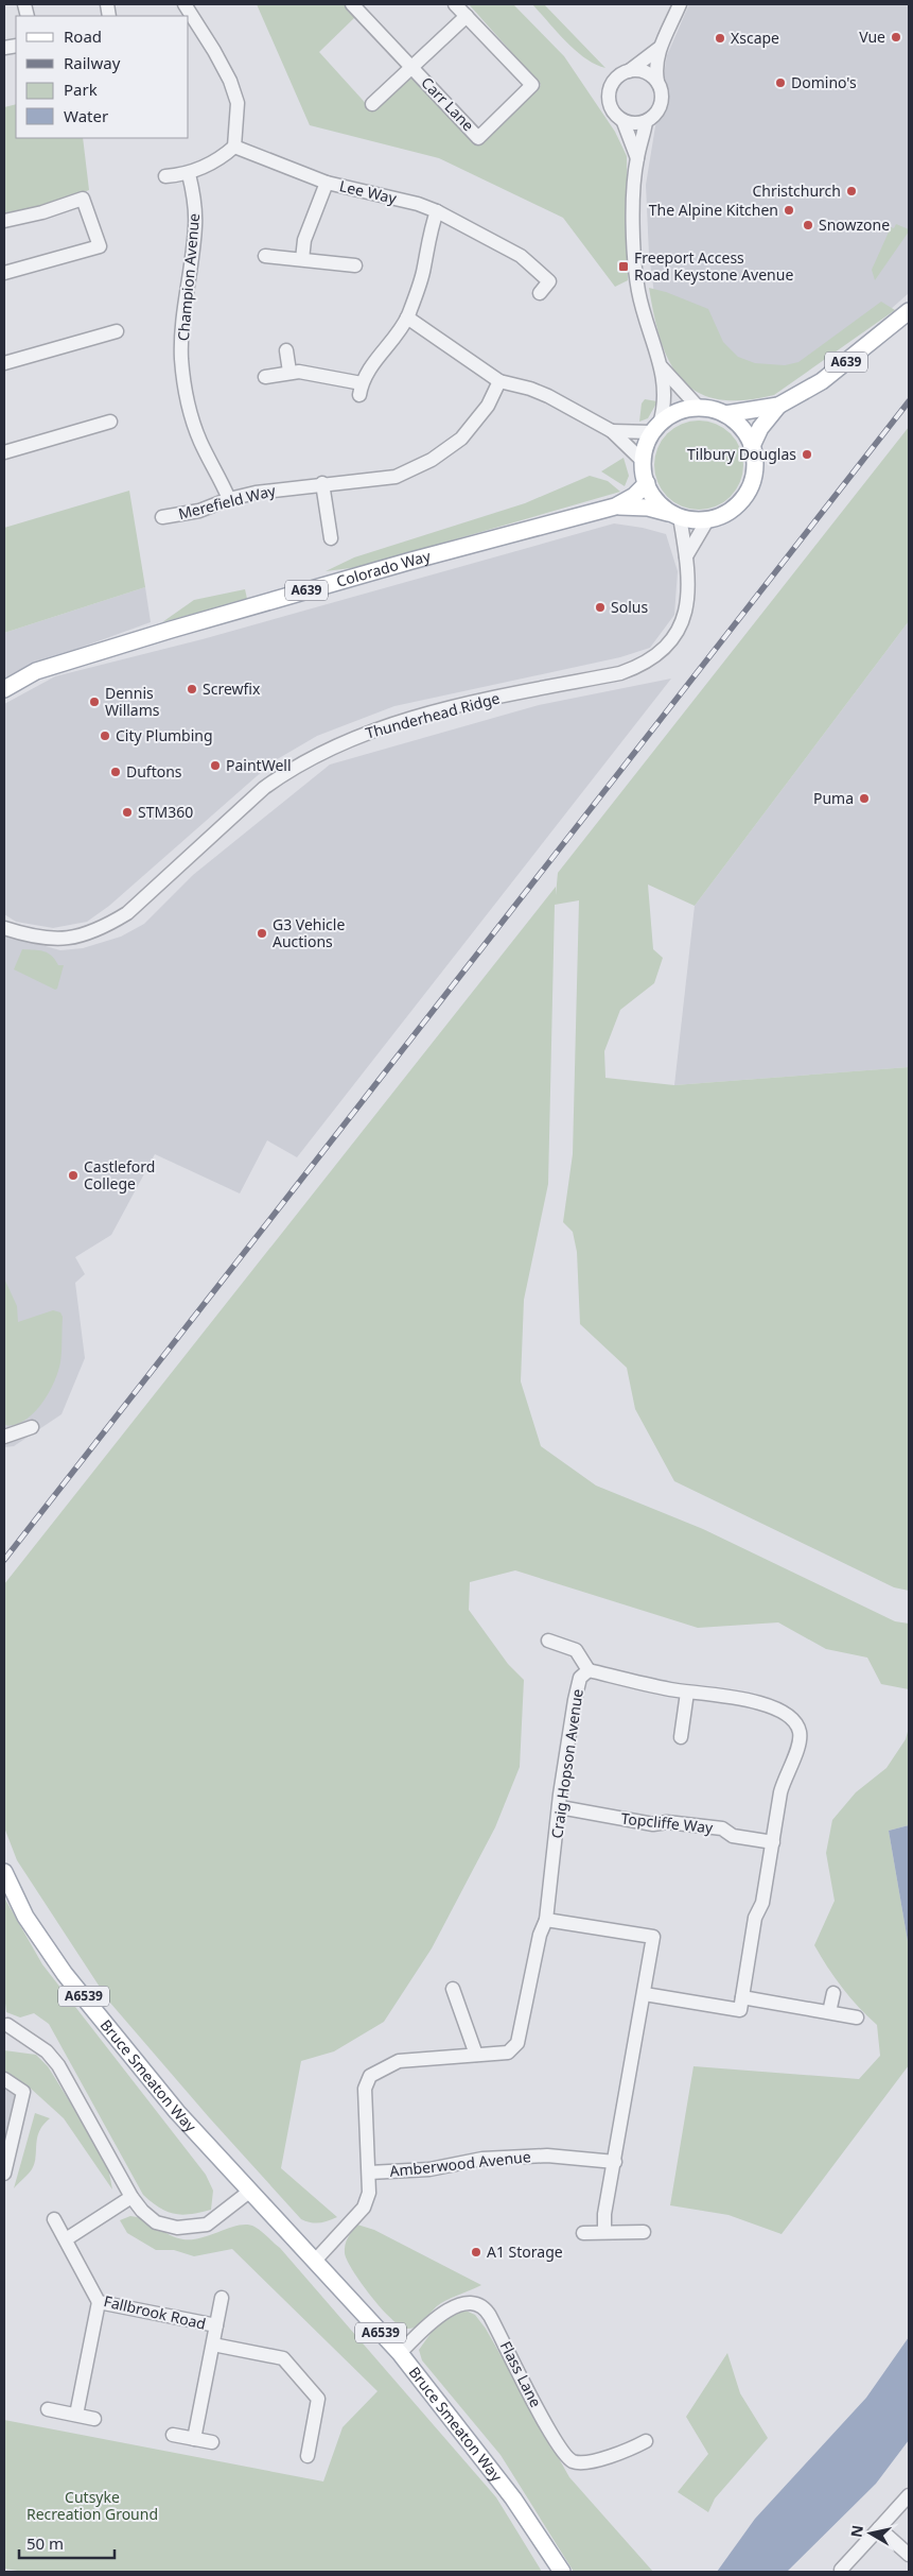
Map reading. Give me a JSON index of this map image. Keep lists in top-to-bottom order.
{
  "streets": {
    "main road": [
      "A639",
      "Colorado Way",
      "A6539",
      "Bruce Smeaton Way"
    ],
    "street": [
      "Carr Lane",
      "Lee Way",
      "Champion Avenue",
      "Merefield Way",
      "Thunderhead Ridge",
      "Craig Hopson Avenue",
      "Topcliffe Way",
      "Amberwood Avenue",
      "Fallbrook Road",
      "Flass Lane"
    ]
  },
  "crossings": [
    ["Champion Avenue", "Merefield Way"],
    ["A639", "Colorado Way"],
    ["A639", "Thunderhead Ridge"],
    ["Colorado Way", "Thunderhead Ridge"],
    ["Craig Hopson Avenue", "Topcliffe Way"],
    ["Craig Hopson Avenue", "Bruce Smeaton Way"],
    ["Craig Hopson Avenue", "Amberwood Avenue"],
    ["Bruce Smeaton Way", "Flass Lane"]
  ],
  "parks": ["Cutsyke Recreation Ground"],
  "places": {
    "other": [
      "Vue",
      "Xscape",
      "Domino's",
      "Christchurch",
      "The Alpine Kitchen",
      "Snowzone",
      "Tilbury Douglas",
      "Solus",
      "Screwfix",
      "Dennis Willams",
      "City Plumbing",
      "PaintWell",
      "Duftons",
      "Puma",
      "STM360",
      "G3 Vehicle Auctions",
      "Castleford College",
      "A1 Storage"
    ],
    "transit": ["Freeport Access Road Keystone Avenue"]
  },
  "legend": [
    "Road",
    "Railway",
    "Park",
    "Water"
  ],
  "scale_bar": "50 m",
  "north": "left"
}
